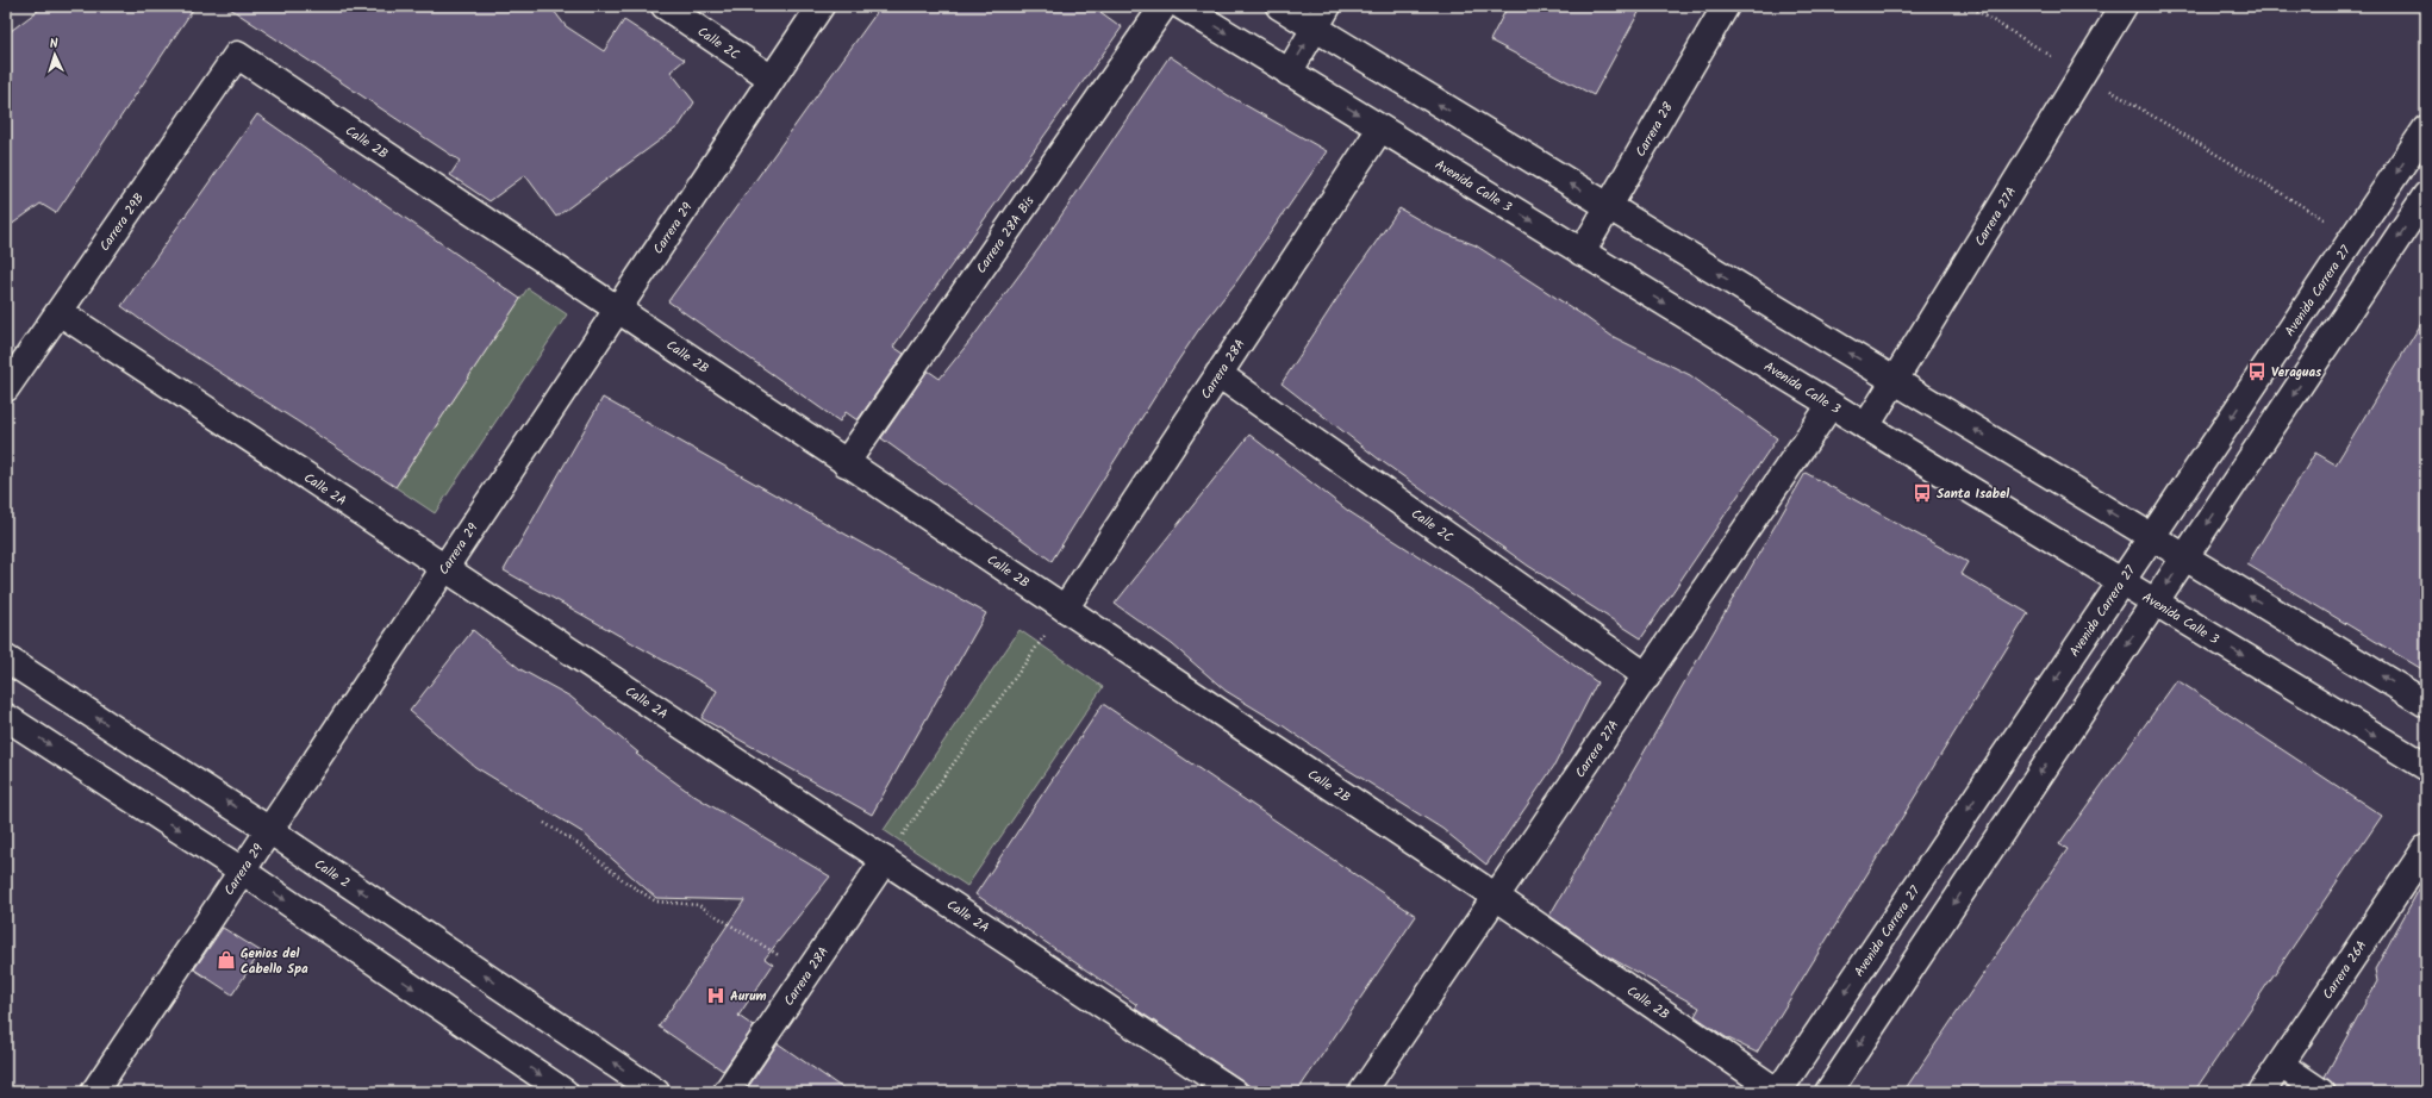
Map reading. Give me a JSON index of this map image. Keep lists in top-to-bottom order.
{
  "streets": {
    "street": [
      "Calle 2C",
      "Carrera 28",
      "Calle 2B",
      "Avenida Calle 3",
      "Carrera 27A",
      "Carrera 29B",
      "Carrera 29",
      "Carrera 28A Bis",
      "Avenida Carrera 27",
      "Carrera 28A",
      "Calle 2A",
      "Calle 2",
      "Carrera 26A"
    ]
  },
  "crossings": [
    ["Calle 2C", "Carrera 27A"],
    ["Calle 2C", "Carrera 29"],
    ["Calle 2C", "Carrera 28A"],
    ["Carrera 28", "Avenida Calle 3"],
    ["Calle 2B", "Carrera 27A"],
    ["Calle 2B", "Carrera 29B"],
    ["Calle 2B", "Carrera 29"],
    ["Calle 2B", "Carrera 28A Bis"],
    ["Calle 2B", "Avenida Carrera 27"],
    ["Calle 2B", "Carrera 28A"],
    ["Avenida Calle 3", "Carrera 27A"],
    ["Avenida Calle 3", "Avenida Carrera 27"],
    ["Avenida Calle 3", "Carrera 28A"],
    ["Carrera 29B", "Calle 2A"],
    ["Carrera 29", "Calle 2A"],
    ["Carrera 29", "Calle 2"],
    ["Carrera 28A", "Calle 2A"]
  ],
  "places": {
    "bus stop": ["Veraguas", "Santa Isabel"],
    "shop": ["Genios del Cabello Spa"],
    "hospital": ["Aurum"]
  },
  "north": "top"
}
